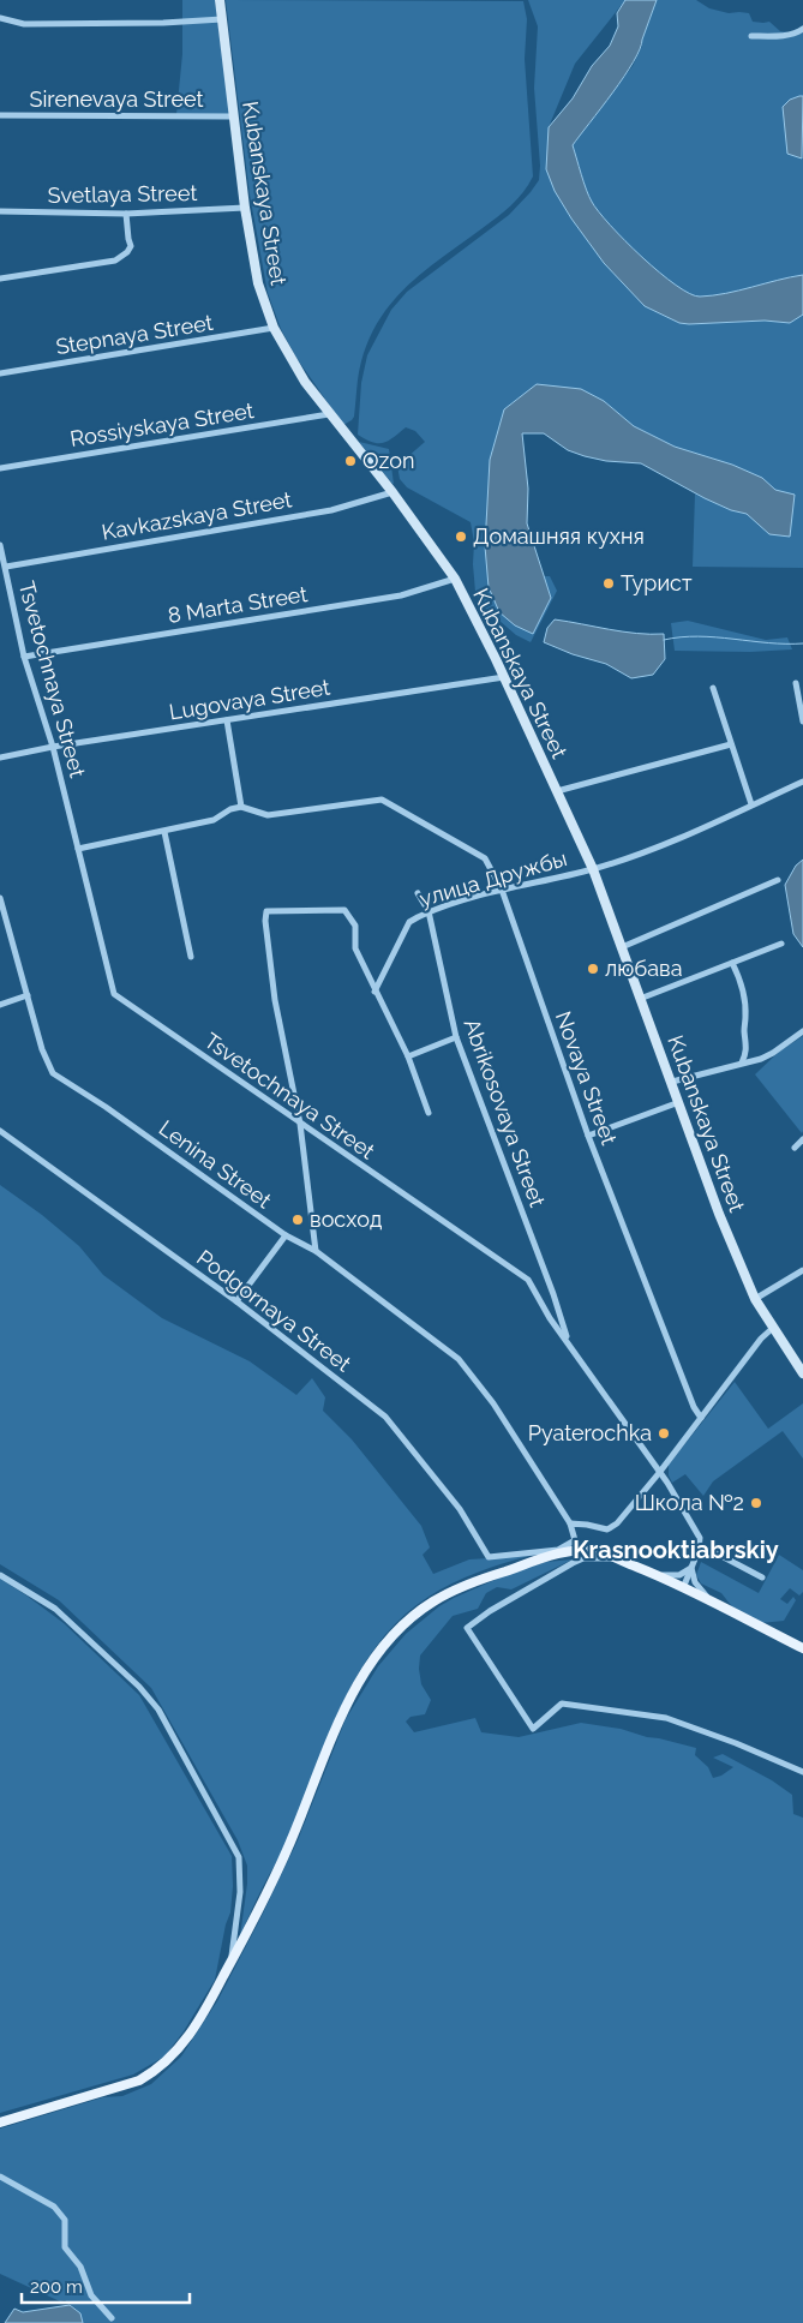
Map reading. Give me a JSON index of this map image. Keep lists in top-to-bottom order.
{
  "streets": {
    "main road": ["Kubanskaya Street"],
    "street": [
      "Sirenevaya Street",
      "Svetlaya Street",
      "Stepnaya Street",
      "Rossiyskaya Street",
      "Kavkazskaya Street",
      "8 Marta Street",
      "Tsvetochnaya Street",
      "Lugovaya Street",
      "улица Дружбы",
      "Novaya Street",
      "Abrikosovaya Street",
      "Lenina Street",
      "Podgornaya Street"
    ]
  },
  "crossings": [
    ["Sirenevaya Street", "Kubanskaya Street"],
    ["Kubanskaya Street", "Svetlaya Street"],
    ["Kubanskaya Street", "Stepnaya Street"],
    ["Kubanskaya Street", "Rossiyskaya Street"],
    ["Kubanskaya Street", "Kavkazskaya Street"],
    ["Kubanskaya Street", "8 Marta Street"],
    ["Kubanskaya Street", "Lugovaya Street"],
    ["Kubanskaya Street", "улица Дружбы"],
    ["Kavkazskaya Street", "Tsvetochnaya Street"],
    ["8 Marta Street", "Tsvetochnaya Street"],
    ["Tsvetochnaya Street", "Lugovaya Street"],
    ["Tsvetochnaya Street", "Abrikosovaya Street"],
    ["улица Дружбы", "Novaya Street"],
    ["улица Дружбы", "Abrikosovaya Street"],
    ["Lenina Street", "Podgornaya Street"]
  ],
  "districts": ["Krasnooktiabrskiy"],
  "places": [
    "Ozon",
    "Домашняя кухня",
    "Турист",
    "любава",
    "восход",
    "Pyaterochka",
    "Школа №2"
  ],
  "scale_bar": "200 m"
}
